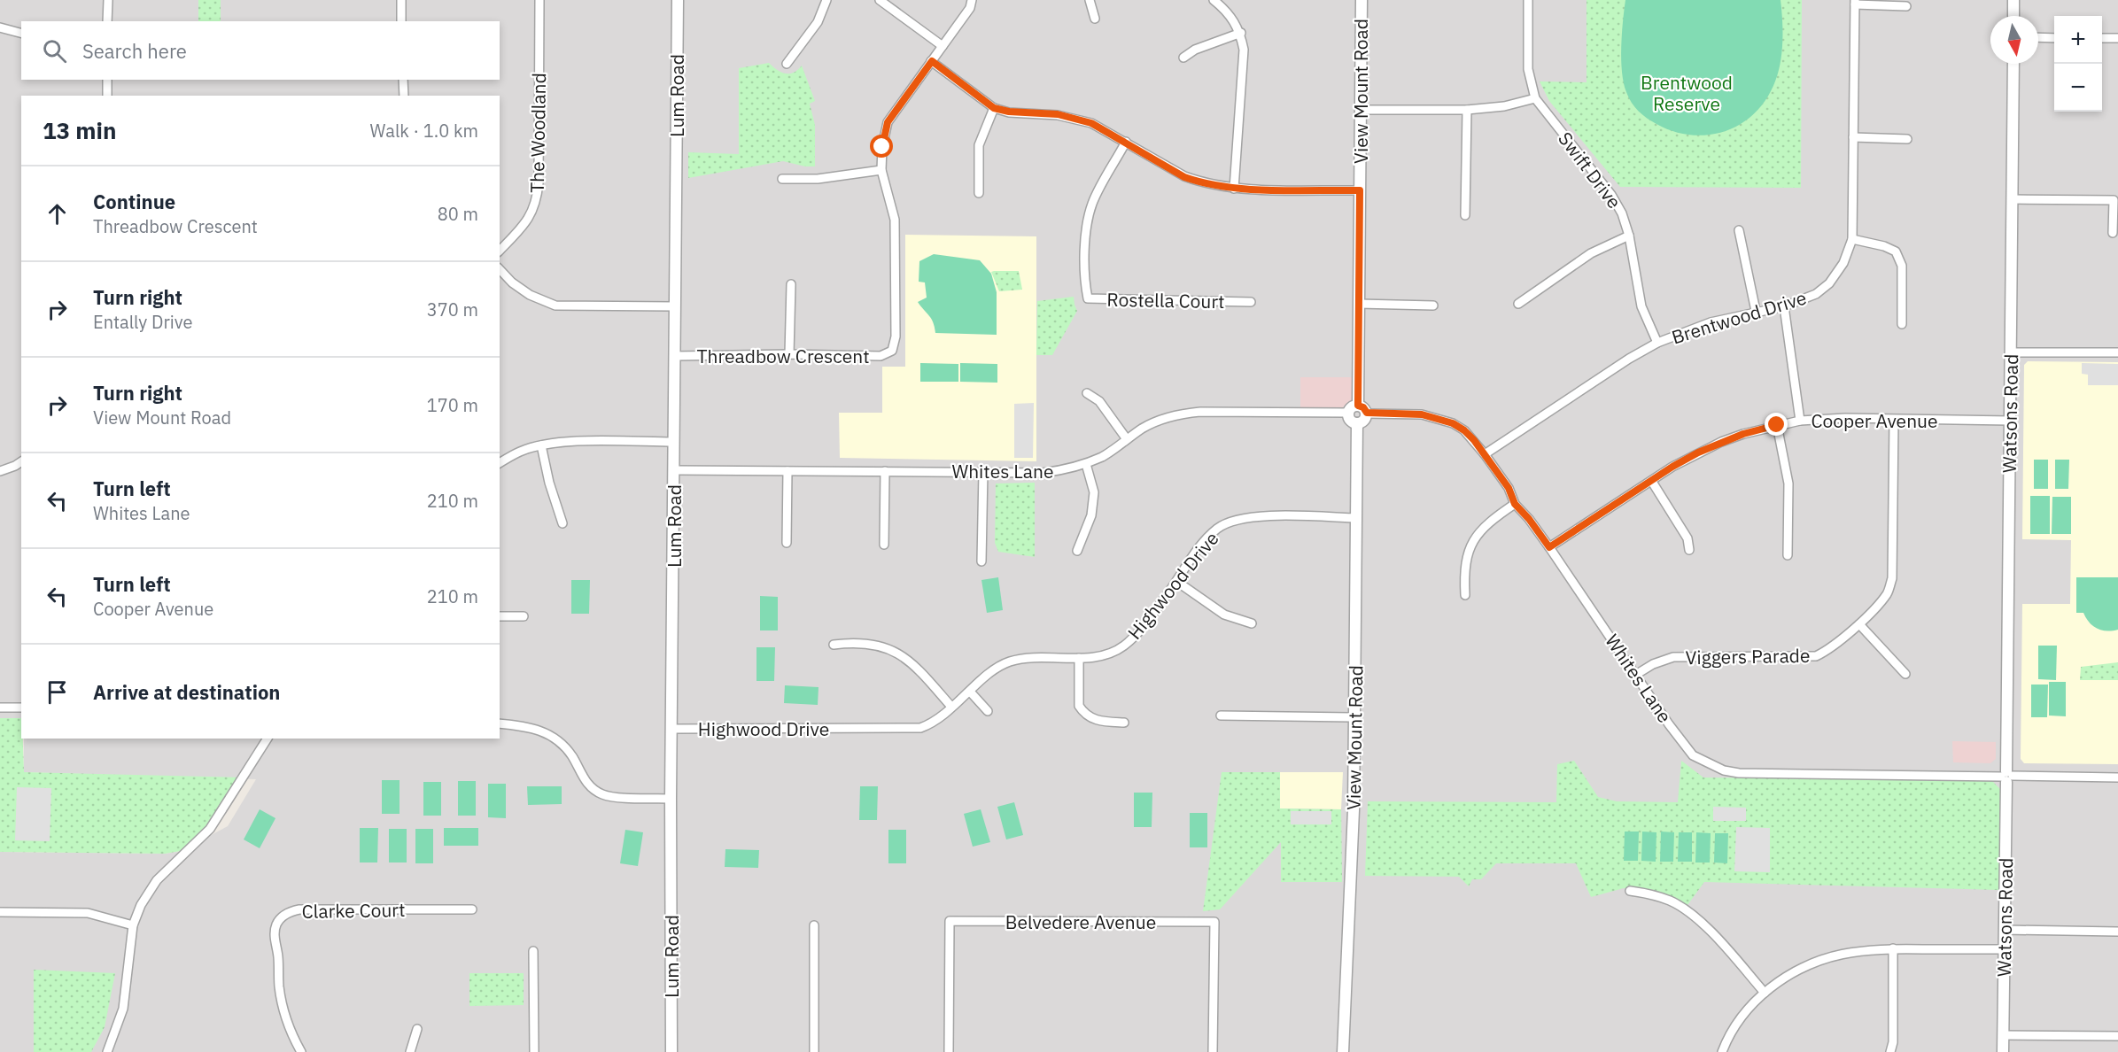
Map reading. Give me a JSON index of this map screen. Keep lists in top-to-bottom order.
{
  "streets": {
    "street": [
      "View Mount Road",
      "Lum Road",
      "The Woodland",
      "Swift Drive",
      "Rostella Court",
      "Brentwood Drive",
      "Threadbow Crescent",
      "Watsons Road",
      "Cooper Avenue",
      "Whites Lane",
      "Highwood Drive",
      "Viggers Parade",
      "Clarke Court",
      "Belvedere Avenue"
    ]
  },
  "crossings": [
    ["View Mount Road", "Whites Lane"],
    ["View Mount Road", "Highwood Drive"],
    ["Lum Road", "Threadbow Crescent"],
    ["Lum Road", "Whites Lane"],
    ["Lum Road", "Highwood Drive"],
    ["Swift Drive", "Brentwood Drive"],
    ["Brentwood Drive", "Whites Lane"],
    ["Watsons Road", "Cooper Avenue"],
    ["Watsons Road", "Whites Lane"],
    ["Cooper Avenue", "Whites Lane"],
    ["Cooper Avenue", "Viggers Parade"],
    ["Whites Lane", "Viggers Parade"]
  ],
  "parks": ["Brentwood Reserve"],
  "north": "bottom",
  "page": {
    "map_buttons": ["+", "−"],
    "search": "Search here",
    "heading": ["13 min", "Walk · 1.0 km"],
    "list": [
      ["Continue", "Threadbow Crescent", "80 m"],
      ["Turn right", "Entally Drive", "370 m"],
      ["Turn right", "View Mount Road", "170 m"],
      ["Turn left", "Whites Lane", "210 m"],
      ["Turn left", "Cooper Avenue", "210 m"],
      "Arrive at destination"
    ]
  }
}
